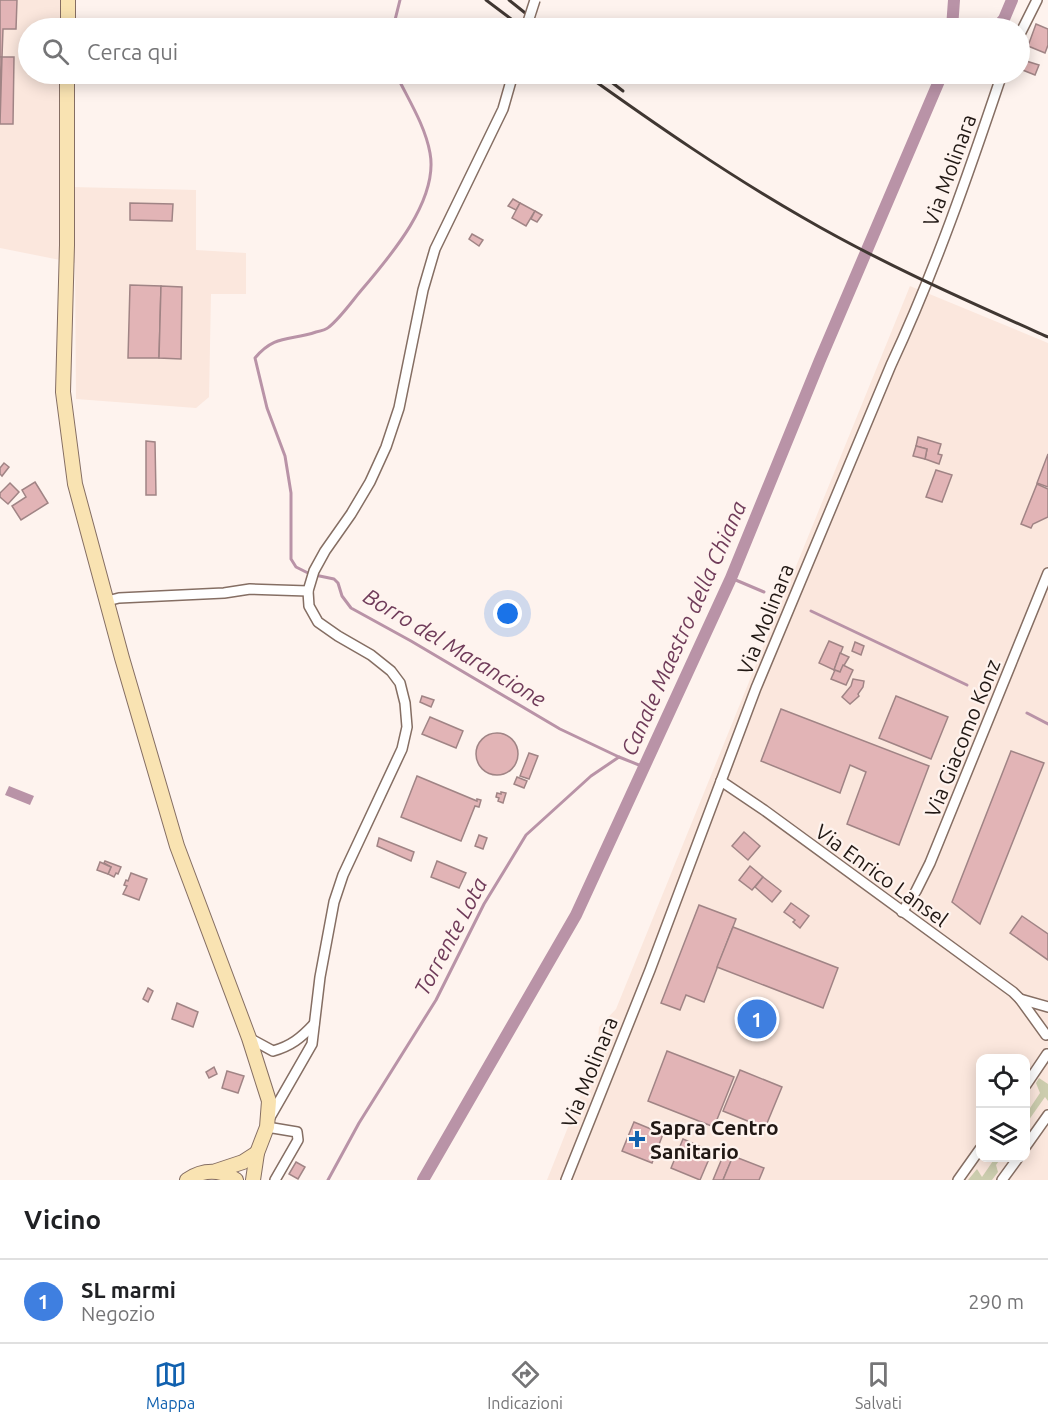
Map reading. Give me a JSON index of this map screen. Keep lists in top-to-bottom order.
{
  "streets": {
    "street": ["Via Molinara", "Via Giacomo Konz", "Via Enrico Lansel"]
  },
  "crossings": [
    ["Via Molinara", "Via Enrico Lansel"],
    ["Via Giacomo Konz", "Via Enrico Lansel"]
  ],
  "water": ["Canale Maestro della Chiana", "Borro del Marancione", "Torrente Lota"],
  "places": {
    "health": ["Sapra Centro Sanitario"]
  },
  "page": {
    "search": "Cerca qui",
    "pins": "1",
    "heading": "Vicino",
    "list": [
      {
        "mark": "1",
        "name": "SL marmi",
        "note": "Negozio",
        "value": "290 m"
      }
    ],
    "nav": ["Mappa", "Indicazioni", "Salvati"]
  }
}
